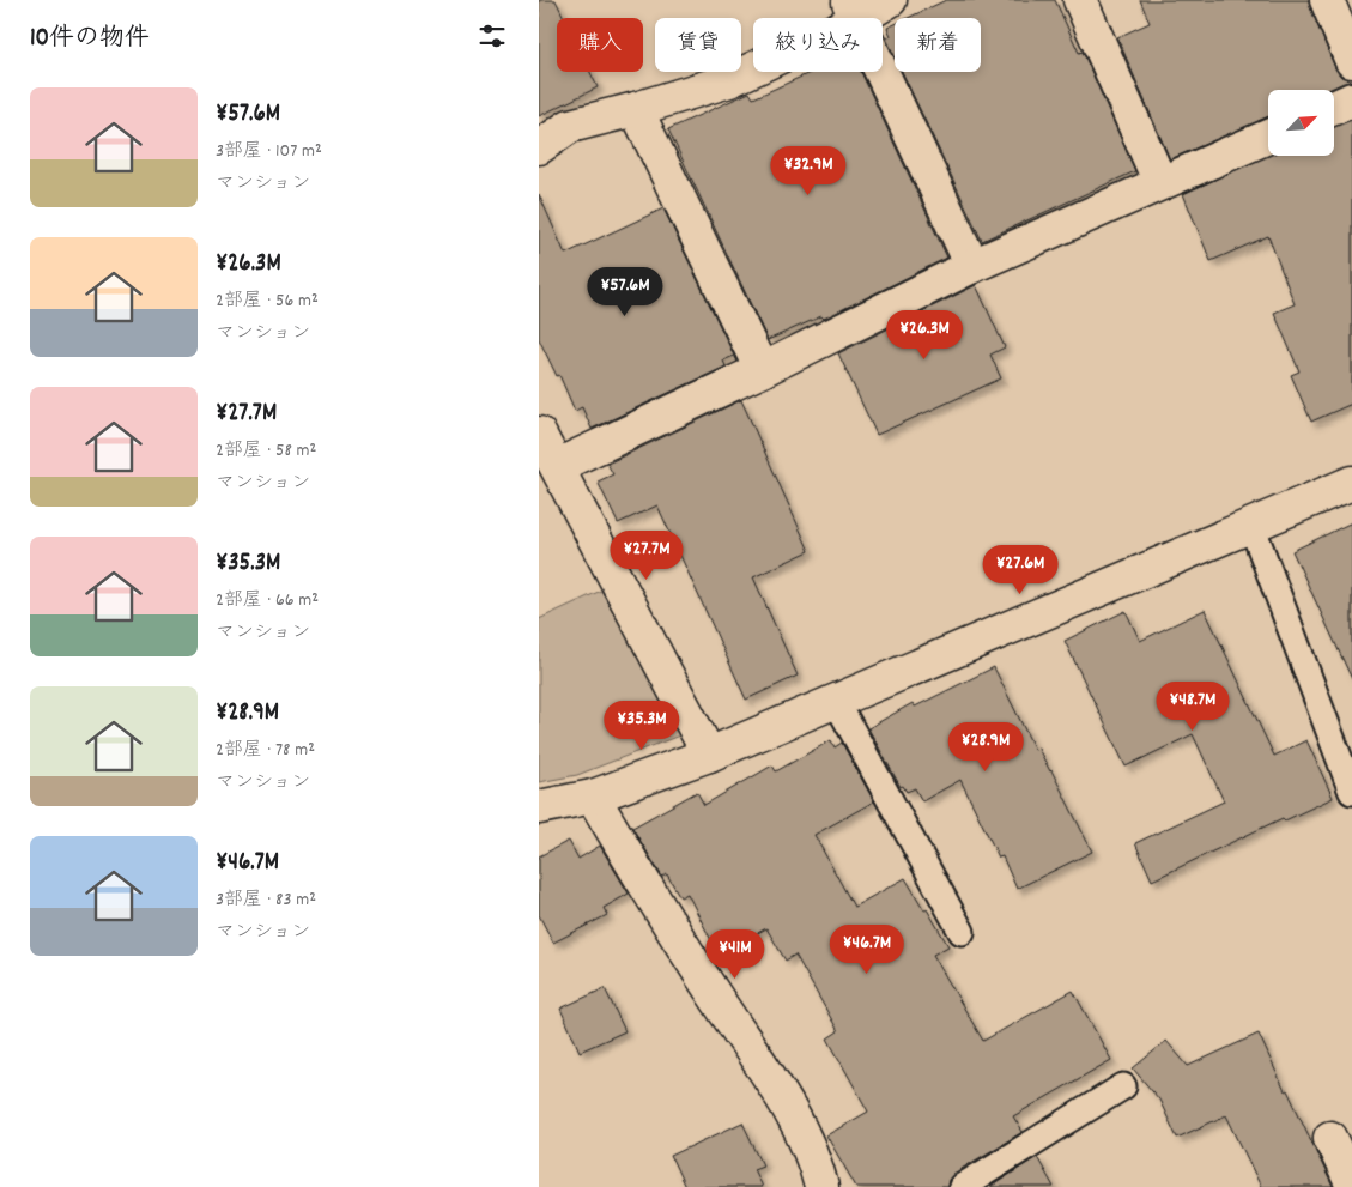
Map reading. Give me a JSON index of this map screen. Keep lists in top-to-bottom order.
{
  "north": "top right",
  "page": {
    "heading": "10件の物件",
    "chip": [
      "購入",
      "賃貸",
      "絞り込み",
      "新着"
    ],
    "list": [
      {
        "name": "¥57.6M",
        "note": "3部屋 · 107 m² · マンション"
      },
      {
        "name": "¥26.3M",
        "note": "2部屋 · 56 m² · マンション"
      },
      {
        "name": "¥27.7M",
        "note": "2部屋 · 58 m² · マンション"
      },
      {
        "name": "¥35.3M",
        "note": "2部屋 · 66 m² · マンション"
      },
      {
        "name": "¥28.9M",
        "note": "2部屋 · 78 m² · マンション"
      },
      {
        "name": "¥46.7M",
        "note": "3部屋 · 83 m² · マンション"
      }
    ],
    "price": [
      "¥32.9M",
      "¥57.6M",
      "¥26.3M",
      "¥27.7M",
      "¥27.6M",
      "¥48.7M",
      "¥35.3M",
      "¥28.9M",
      "¥46.7M",
      "¥41M"
    ]
  }
}
